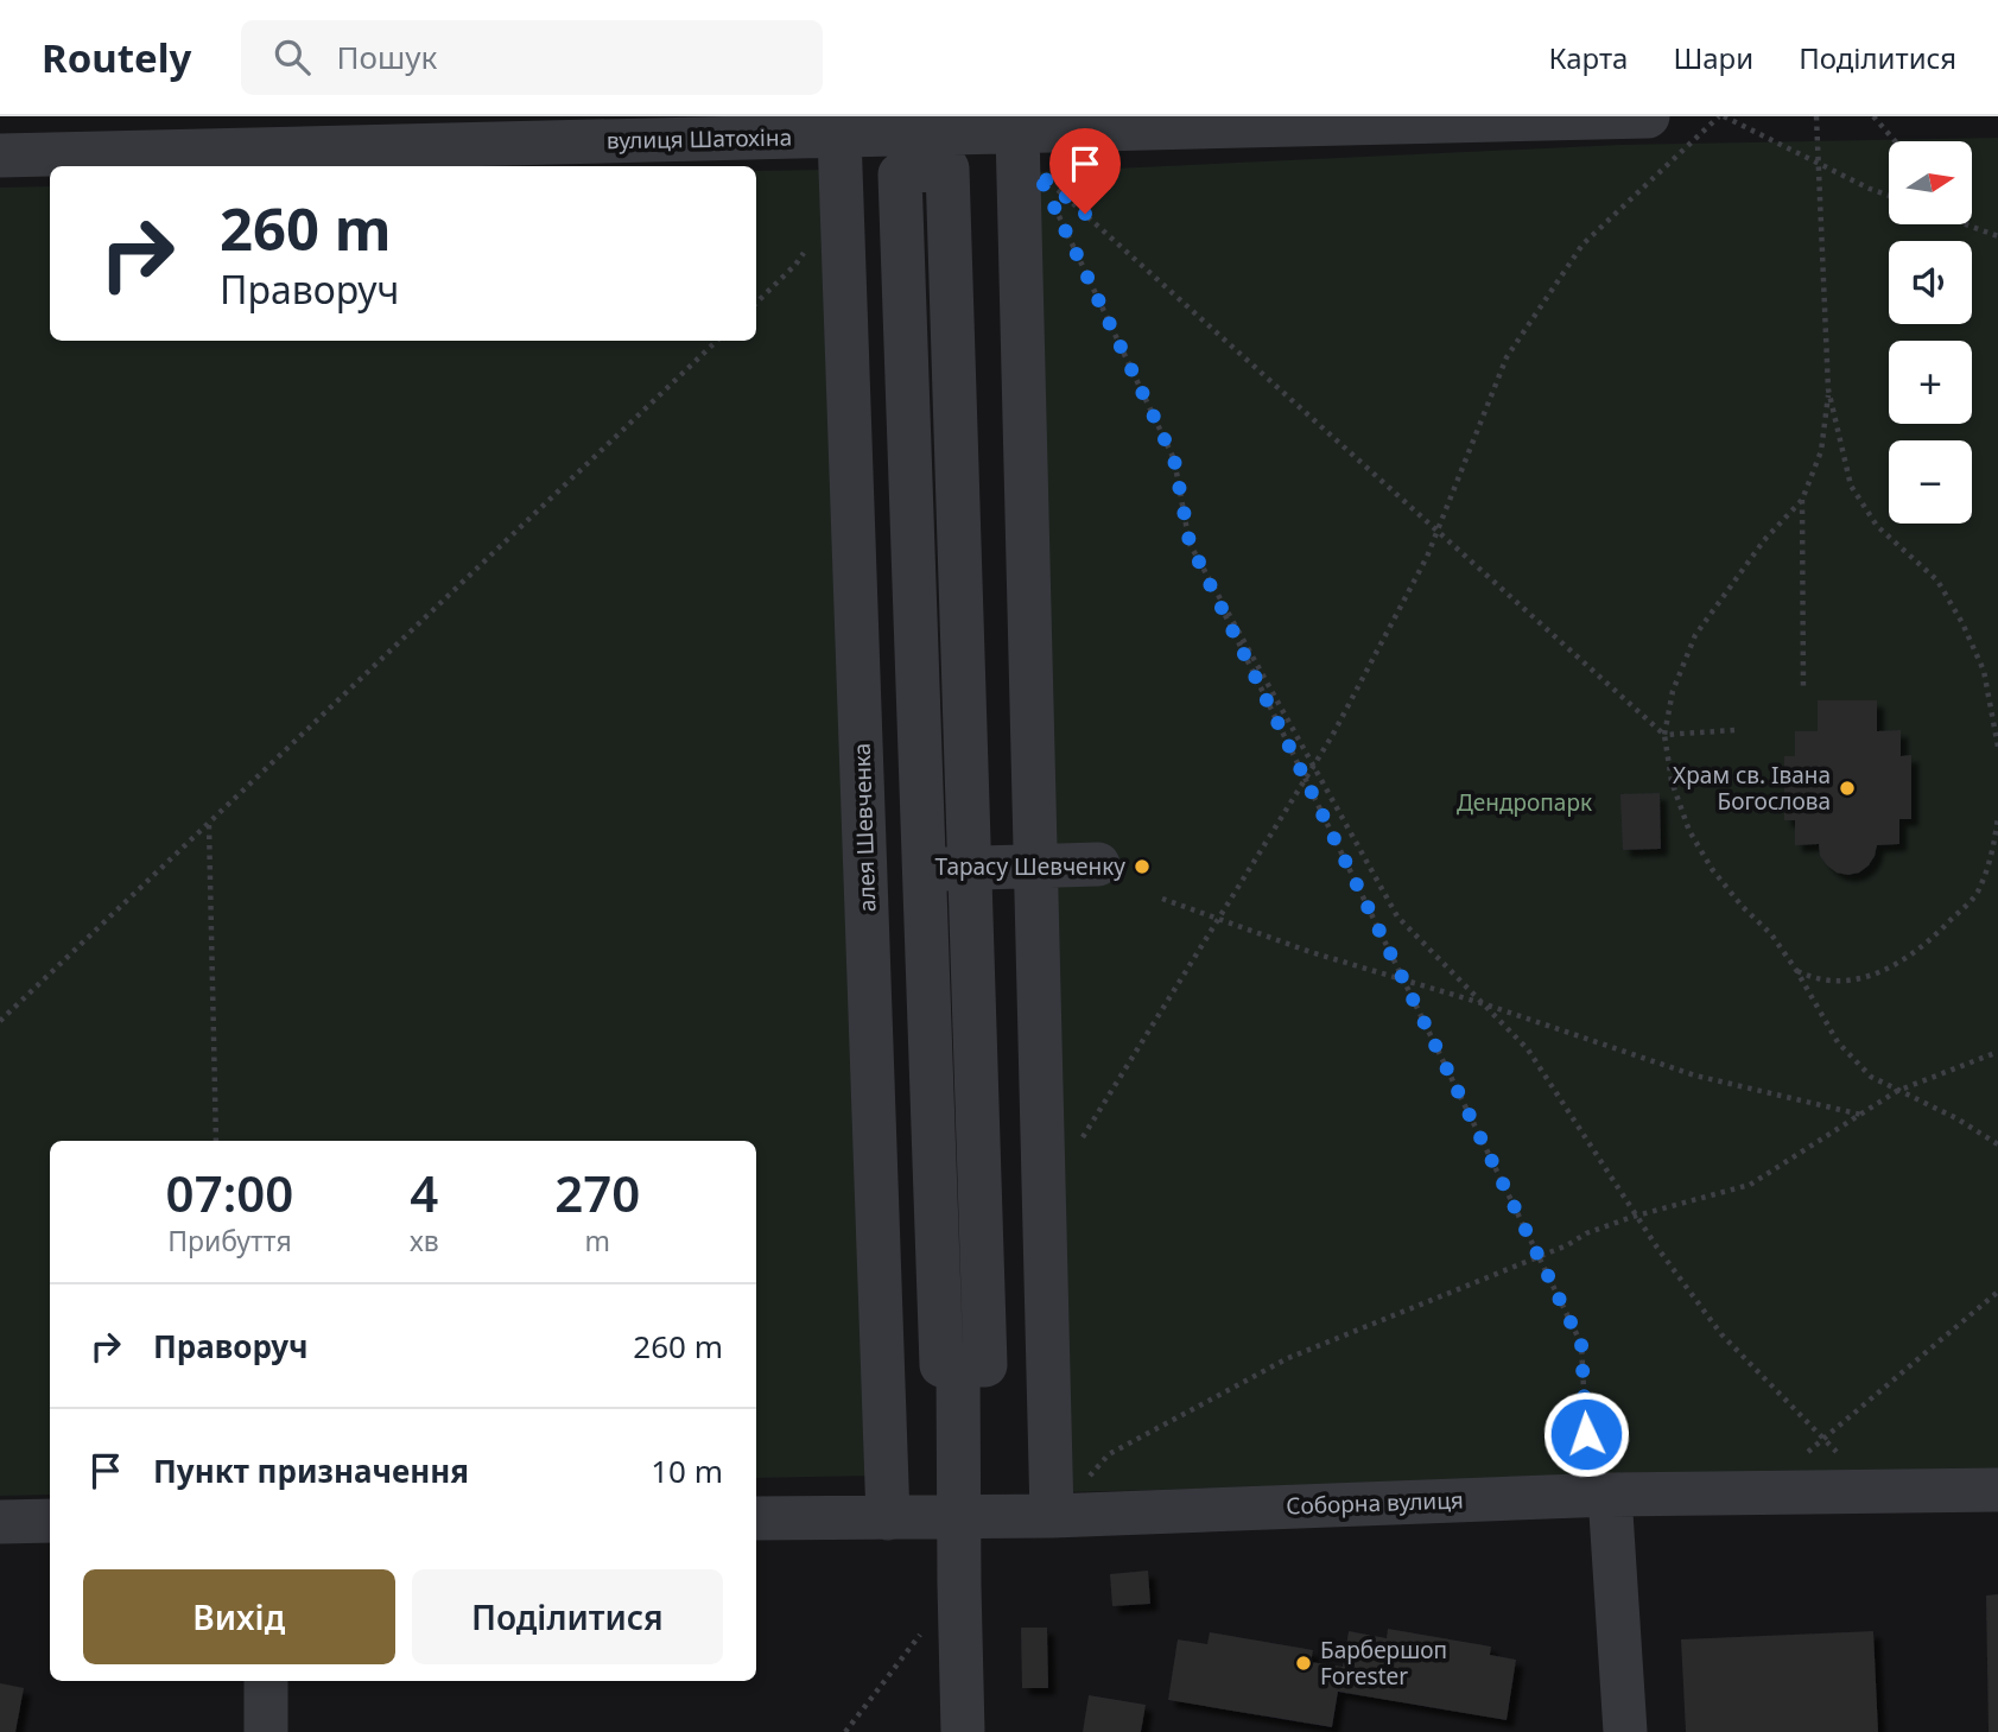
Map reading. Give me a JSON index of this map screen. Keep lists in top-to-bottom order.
{
  "streets": {
    "street": ["вулиця Шатохіна", "алея Шевченка", "Соборна вулиця"]
  },
  "crossings": [
    ["вулиця Шатохіна", "алея Шевченка"],
    ["алея Шевченка", "Соборна вулиця"]
  ],
  "parks": ["Дендропарк"],
  "places": ["Храм св. Iвана Богослова", "Тарасу Шевченку", "Барбершоп Forester"],
  "north": "right",
  "page": {
    "header": "Routely",
    "search": "Пошук",
    "nav": ["Карта", "Шари", "Поділитися"],
    "map_buttons": ["+", "−"],
    "turn": ["260 m", "Праворуч"],
    "eta": [
      "07:00",
      "Прибуття",
      "4",
      "хв",
      "270",
      "m"
    ],
    "list": [
      {
        "name": "Праворуч",
        "value": "260 m"
      },
      {
        "name": "Пункт призначення",
        "value": "10 m"
      }
    ],
    "buttons": ["Вихід", "Поділитися"]
  }
}
